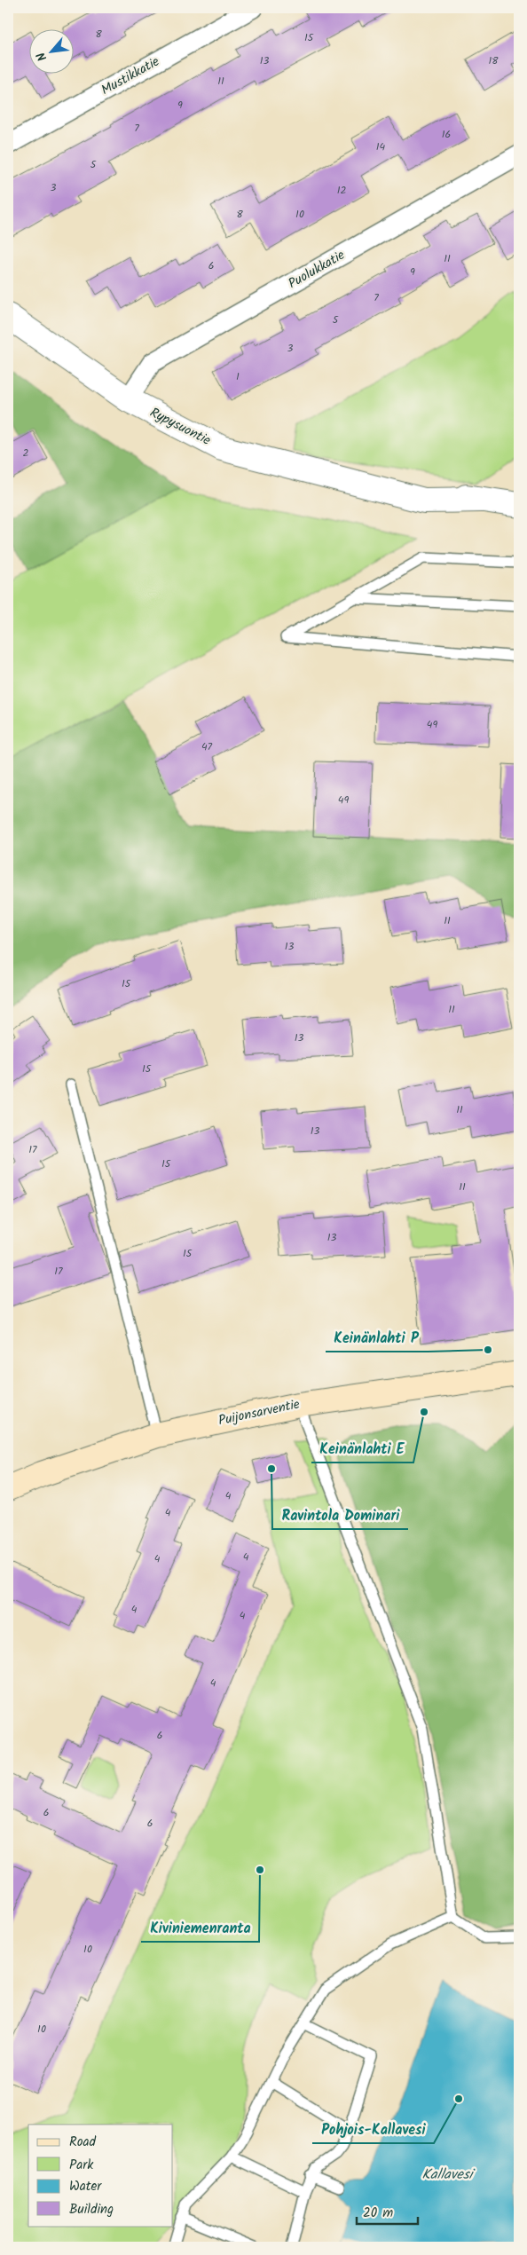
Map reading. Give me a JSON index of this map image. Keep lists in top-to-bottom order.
{
  "streets": {
    "main road": ["Puijonsarventie"],
    "street": ["Mustikkatie", "Puolukkatie", "Rypysuontie"]
  },
  "crossings": [
    ["Puolukkatie", "Rypysuontie"]
  ],
  "water": ["Kallavesi"],
  "places": [
    "Keinänlahti P",
    "Keinänlahti E",
    "Ravintola Dominari",
    "Kiviniemenranta",
    "Pohjois-Kallavesi"
  ],
  "house_numbers": [
    "8",
    "15",
    "13",
    "18",
    "11",
    "9",
    "7",
    "16",
    "14",
    "5",
    "3",
    "12",
    "8",
    "10",
    "11",
    "6",
    "9",
    "7",
    "5",
    "3",
    "1",
    "2",
    "49",
    "47",
    "49",
    "11",
    "13",
    "15",
    "11",
    "13",
    "15",
    "11",
    "13",
    "17",
    "15",
    "11",
    "13",
    "15",
    "17",
    "4",
    "4",
    "4",
    "4",
    "4",
    "4",
    "4",
    "6",
    "6",
    "6",
    "10",
    "10"
  ],
  "legend": [
    "Road",
    "Park",
    "Water",
    "Building"
  ],
  "scale_bar": "20 m",
  "north": "bottom left"
}
